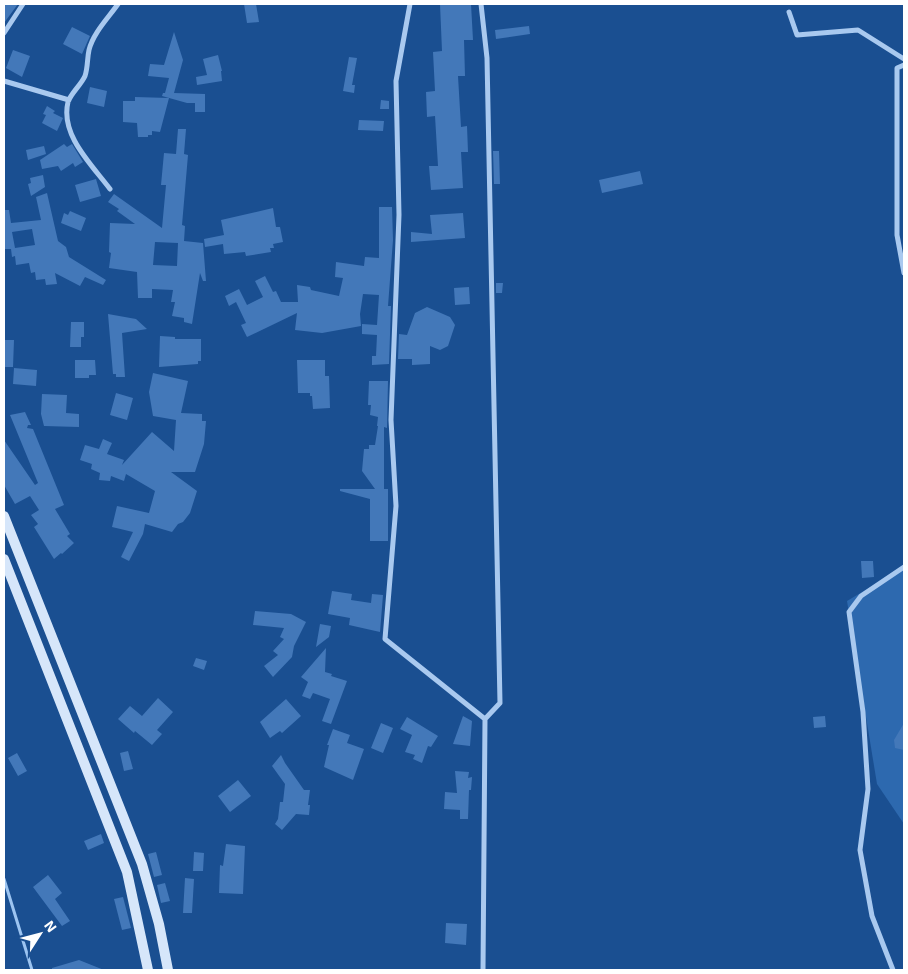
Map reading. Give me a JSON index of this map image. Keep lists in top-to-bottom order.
{
  "north": "top right"
}
